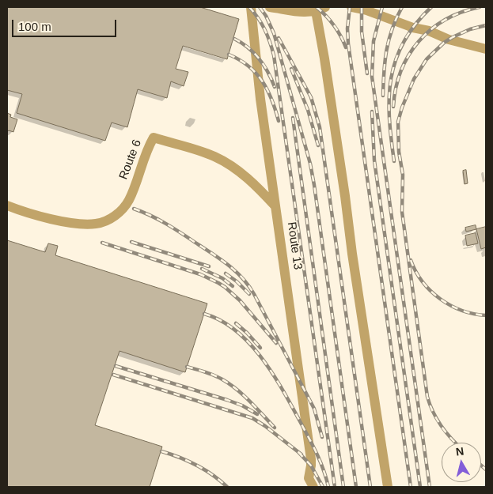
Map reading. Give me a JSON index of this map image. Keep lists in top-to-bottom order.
{
  "streets": {
    "street": ["Route 6", "Route 13"]
  },
  "crossings": [
    ["Route 6", "Route 13"]
  ],
  "scale_bar": "100 m",
  "north": "top"
}
